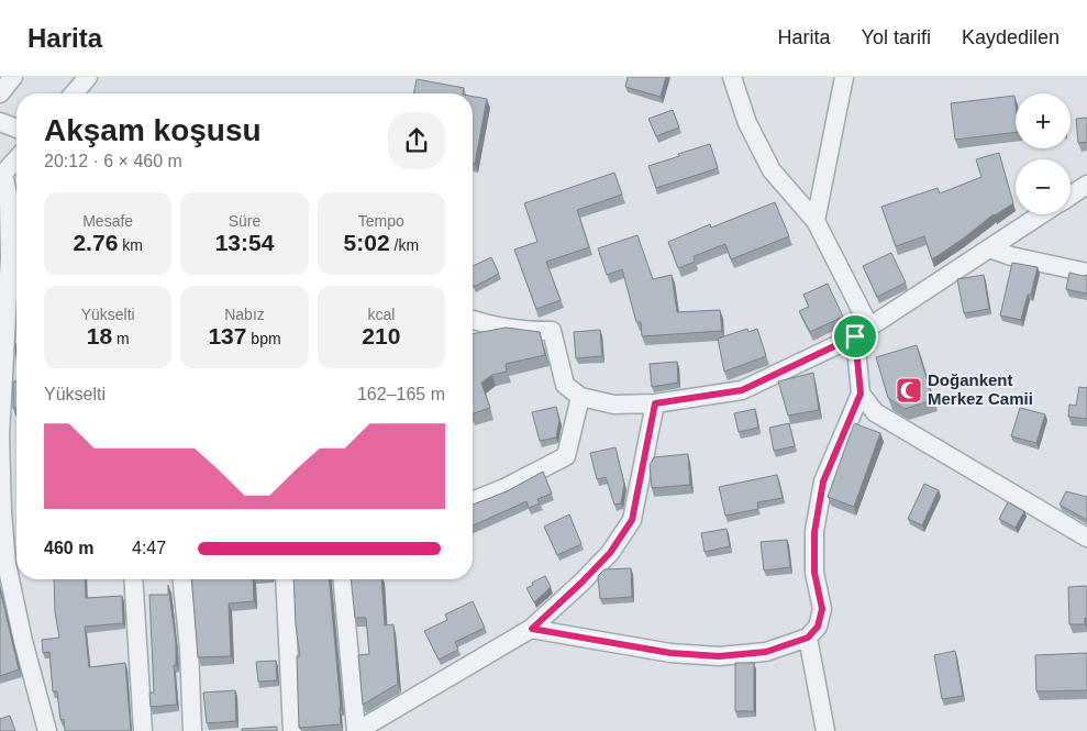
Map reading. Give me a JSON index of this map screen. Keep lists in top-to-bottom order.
{
  "places": {
    "mosque": ["Doğankent Merkez Camii"]
  },
  "page": {
    "header": "Harita",
    "nav": ["Harita", "Yol tarifi", "Kaydedilen"],
    "map_buttons": ["+", "−"],
    "heading": ["Akşam koşusu", "20:12 · 6 × 460 m"],
    "stats": [
      ["Mesafe", "2.76 km"],
      ["Süre", "13:54"],
      ["Tempo", "5:02 /km"],
      ["Yükselti", "18 m"],
      ["Nabız", "137 bpm"],
      ["kcal", "210"]
    ],
    "chart": ["Yükselti", "162–165 m"],
    "list": [
      {
        "name": "460 m",
        "note": "4:47"
      }
    ]
  }
}
